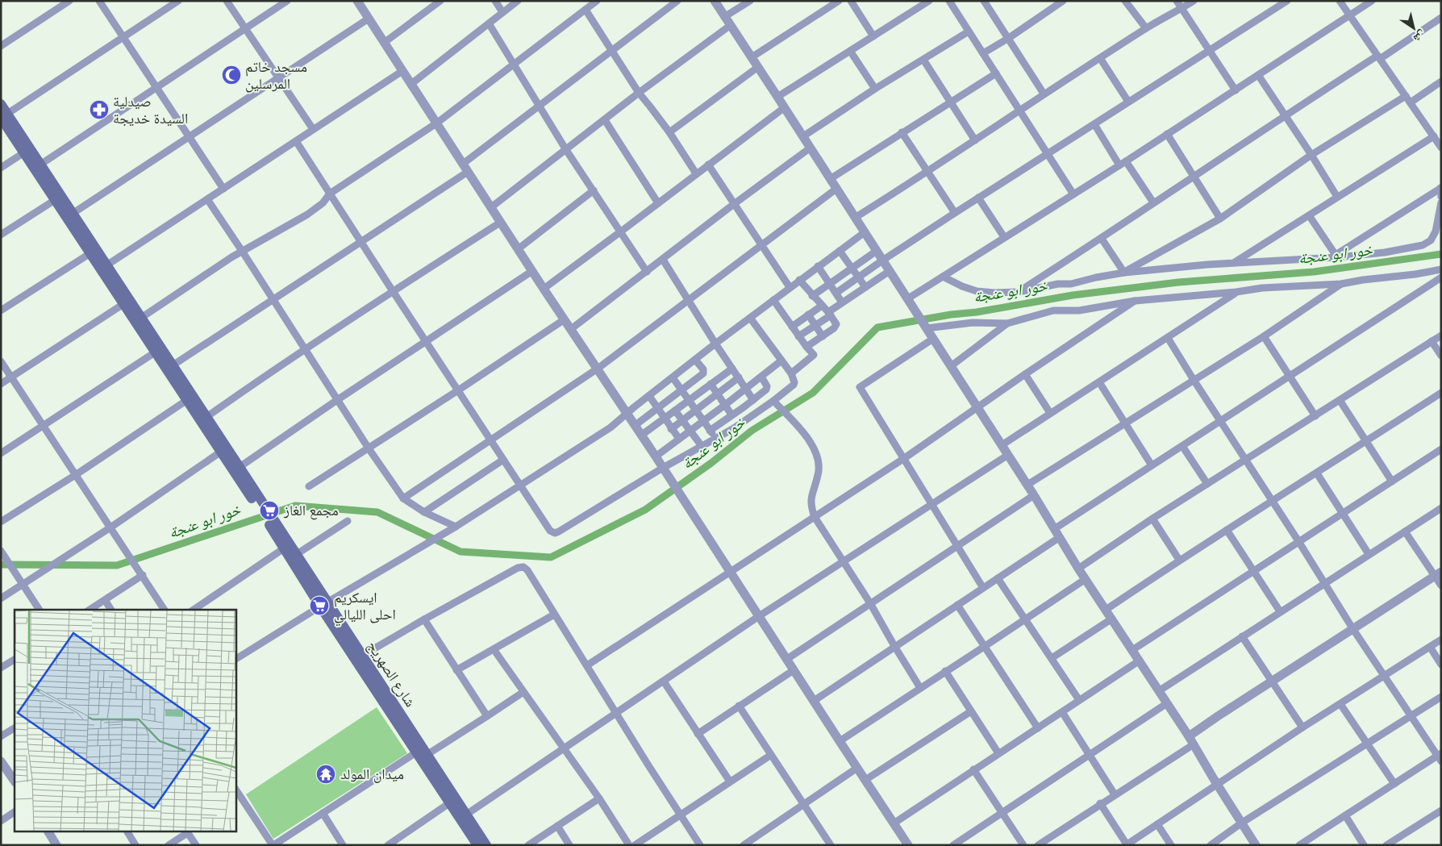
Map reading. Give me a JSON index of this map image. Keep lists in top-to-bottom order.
{
  "streets": {
    "main road": ["شارع الصهريج"]
  },
  "water": ["خور ابو عنجة"],
  "places": {
    "mosque": ["مسجد خاتم المرسلين"],
    "pharmacy": ["صيدلية السيدة خديجة"],
    "supermarket": ["مجمع الغاز", "ايسكريم احلى الليالي"],
    "temple": ["ميدان المولد"]
  },
  "north": "bottom right"
}
